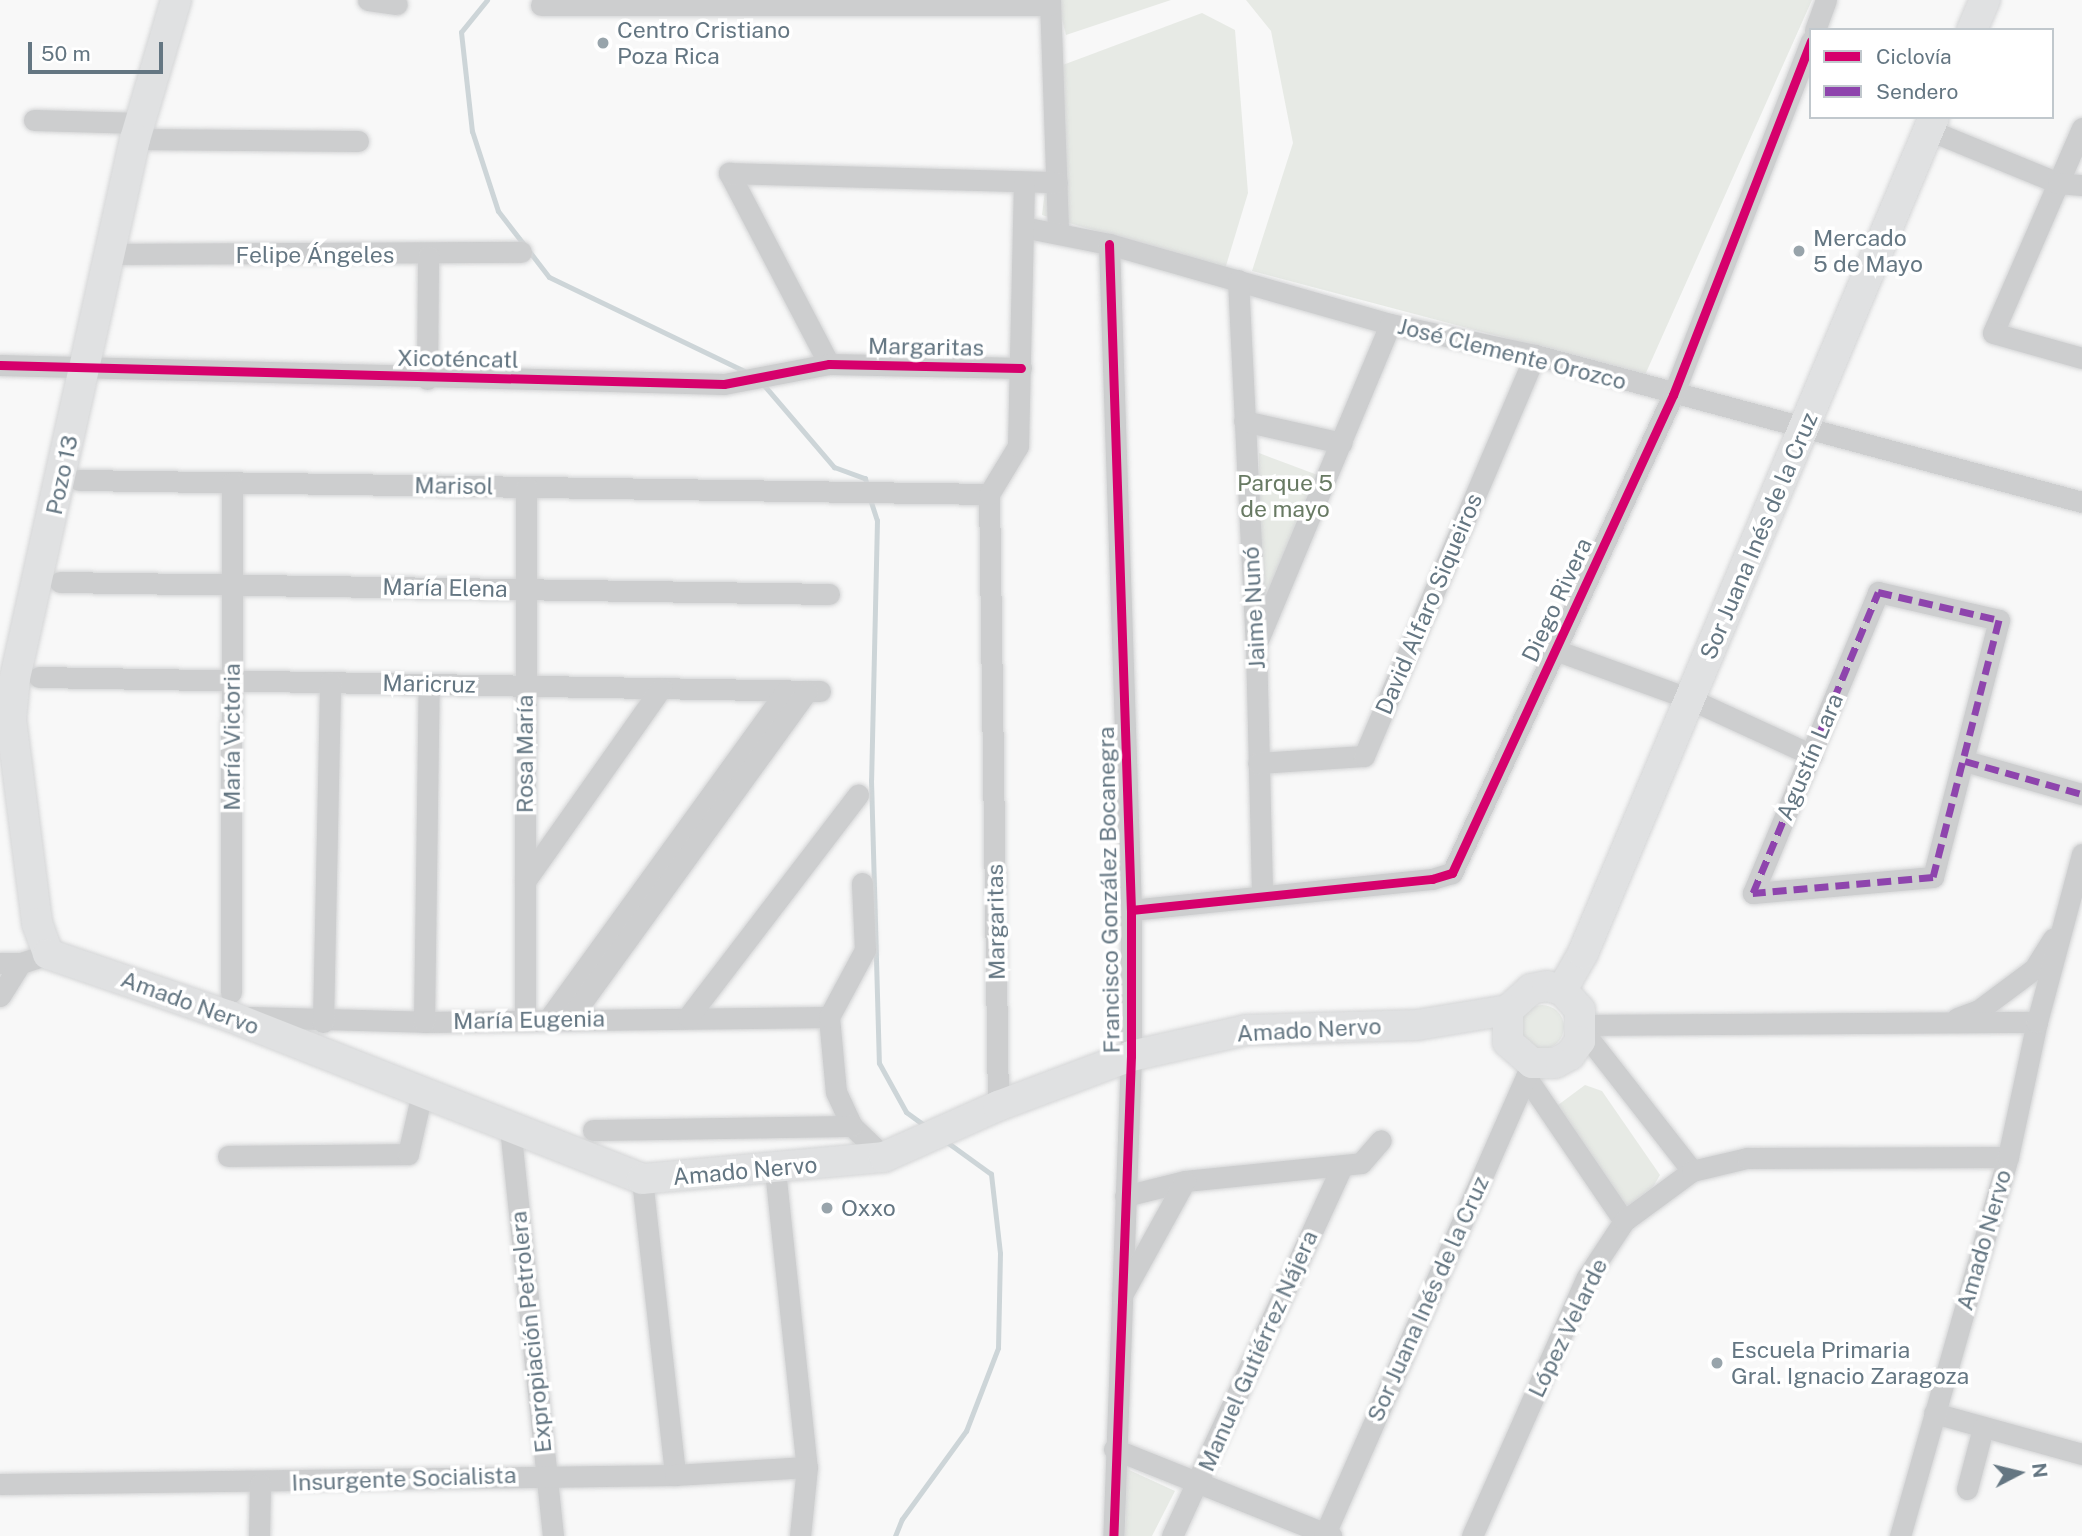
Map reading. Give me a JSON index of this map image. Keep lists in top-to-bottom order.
{
  "streets": {
    "main road": ["Pozo 13", "Sor Juana Inés de la Cruz", "Amado Nervo"],
    "street": [
      "Felipe Ángeles",
      "Margaritas",
      "José Clemente Orozco",
      "Xicoténcatl",
      "Marisol",
      "María Elena",
      "Diego Rivera",
      "David Alfaro Siqueiros",
      "Jaime Nunó",
      "Maricruz",
      "María Victoria",
      "Rosa María",
      "Agustín Lara",
      "Francisco González Bocanegra",
      "María Eugenia",
      "López Velarde",
      "Expropiación Petrolera",
      "Manuel Gutiérrez Nájera",
      "Insurgente Socialista"
    ]
  },
  "crossings": [
    ["Felipe Ángeles", "Pozo 13"],
    ["Margaritas", "Xicoténcatl"],
    ["Margaritas", "Marisol"],
    ["Margaritas", "Amado Nervo"],
    ["José Clemente Orozco", "Sor Juana Inés de la Cruz"],
    ["José Clemente Orozco", "Diego Rivera"],
    ["José Clemente Orozco", "David Alfaro Siqueiros"],
    ["José Clemente Orozco", "Jaime Nunó"],
    ["José Clemente Orozco", "Francisco González Bocanegra"],
    ["Xicoténcatl", "Pozo 13"],
    ["Pozo 13", "Amado Nervo"],
    ["Marisol", "María Victoria"],
    ["Marisol", "Rosa María"],
    ["Sor Juana Inés de la Cruz", "Amado Nervo"],
    ["María Elena", "María Victoria"],
    ["María Elena", "Rosa María"],
    ["Diego Rivera", "Jaime Nunó"],
    ["Diego Rivera", "Francisco González Bocanegra"],
    ["David Alfaro Siqueiros", "Jaime Nunó"],
    ["Maricruz", "María Victoria"],
    ["Maricruz", "Rosa María"],
    ["Maricruz", "María Eugenia"],
    ["María Victoria", "Amado Nervo"],
    ["María Victoria", "María Eugenia"],
    ["Rosa María", "María Eugenia"],
    ["Francisco González Bocanegra", "Amado Nervo"],
    ["Amado Nervo", "María Eugenia"],
    ["Amado Nervo", "López Velarde"],
    ["Amado Nervo", "Expropiación Petrolera"],
    ["Expropiación Petrolera", "Insurgente Socialista"]
  ],
  "parks": ["Parque 5 de mayo"],
  "places": [
    "Centro Cristiano Poza Rica",
    "Mercado 5 de Mayo",
    "Oxxo",
    "Escuela Primaria Gral. Ignacio Zaragoza"
  ],
  "legend": ["Ciclovía", "Sendero"],
  "scale_bar": "50 m",
  "north": "right"
}
